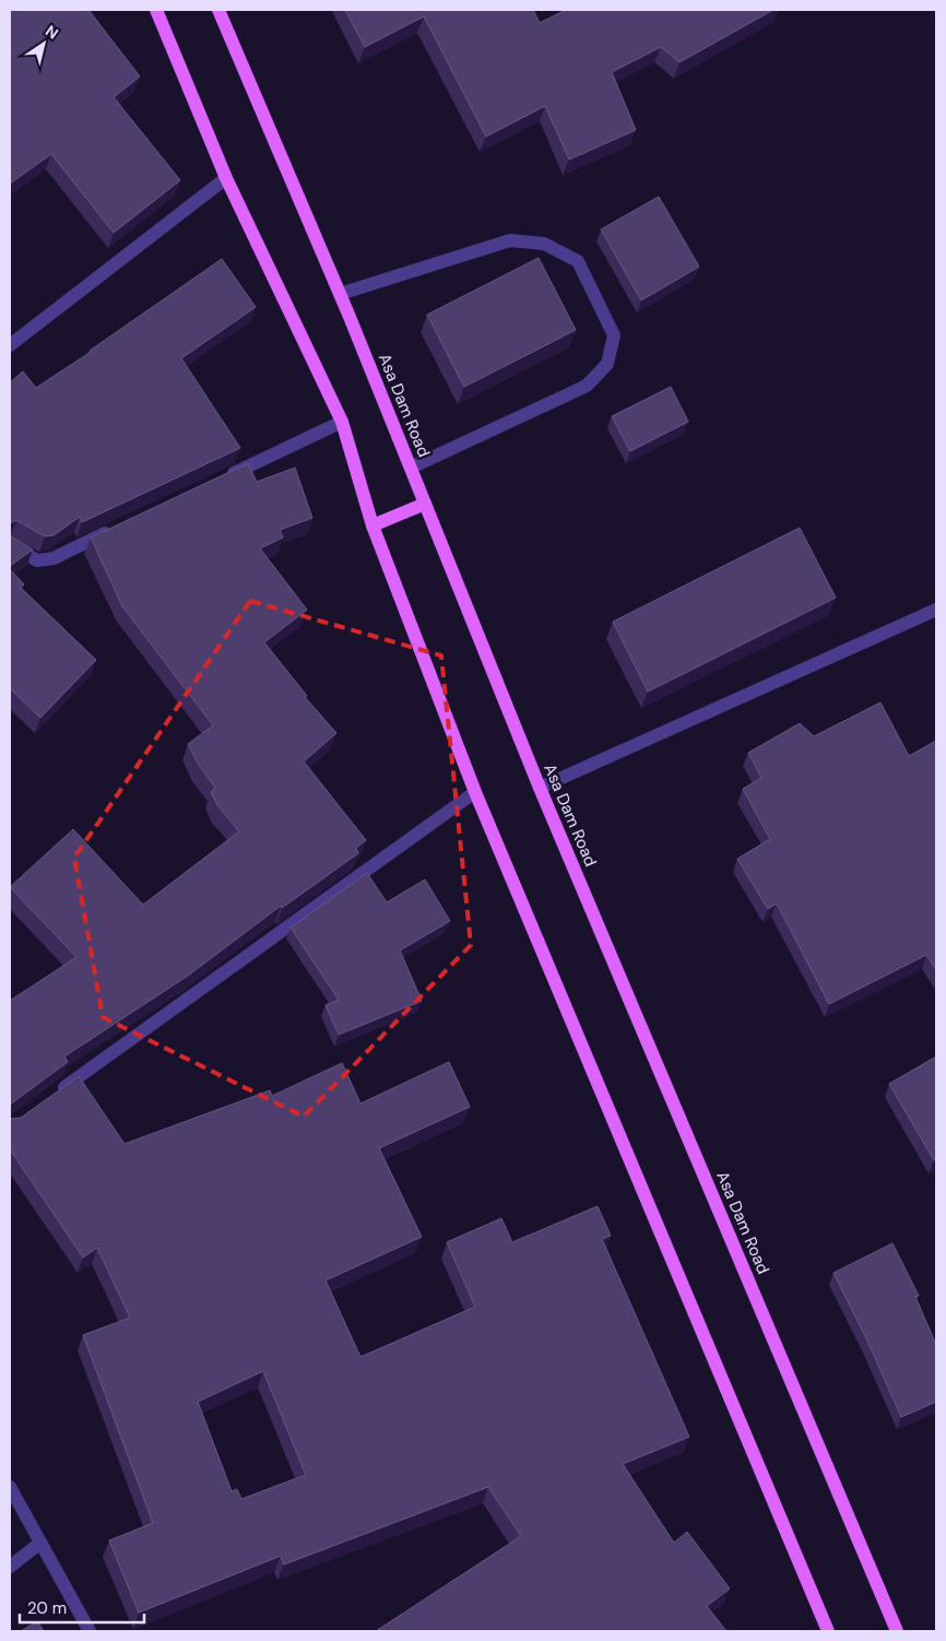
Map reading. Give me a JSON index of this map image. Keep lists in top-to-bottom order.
{
  "streets": {
    "main road": ["Asa Dam Road"]
  },
  "scale_bar": "20 m",
  "north": "top right"
}
